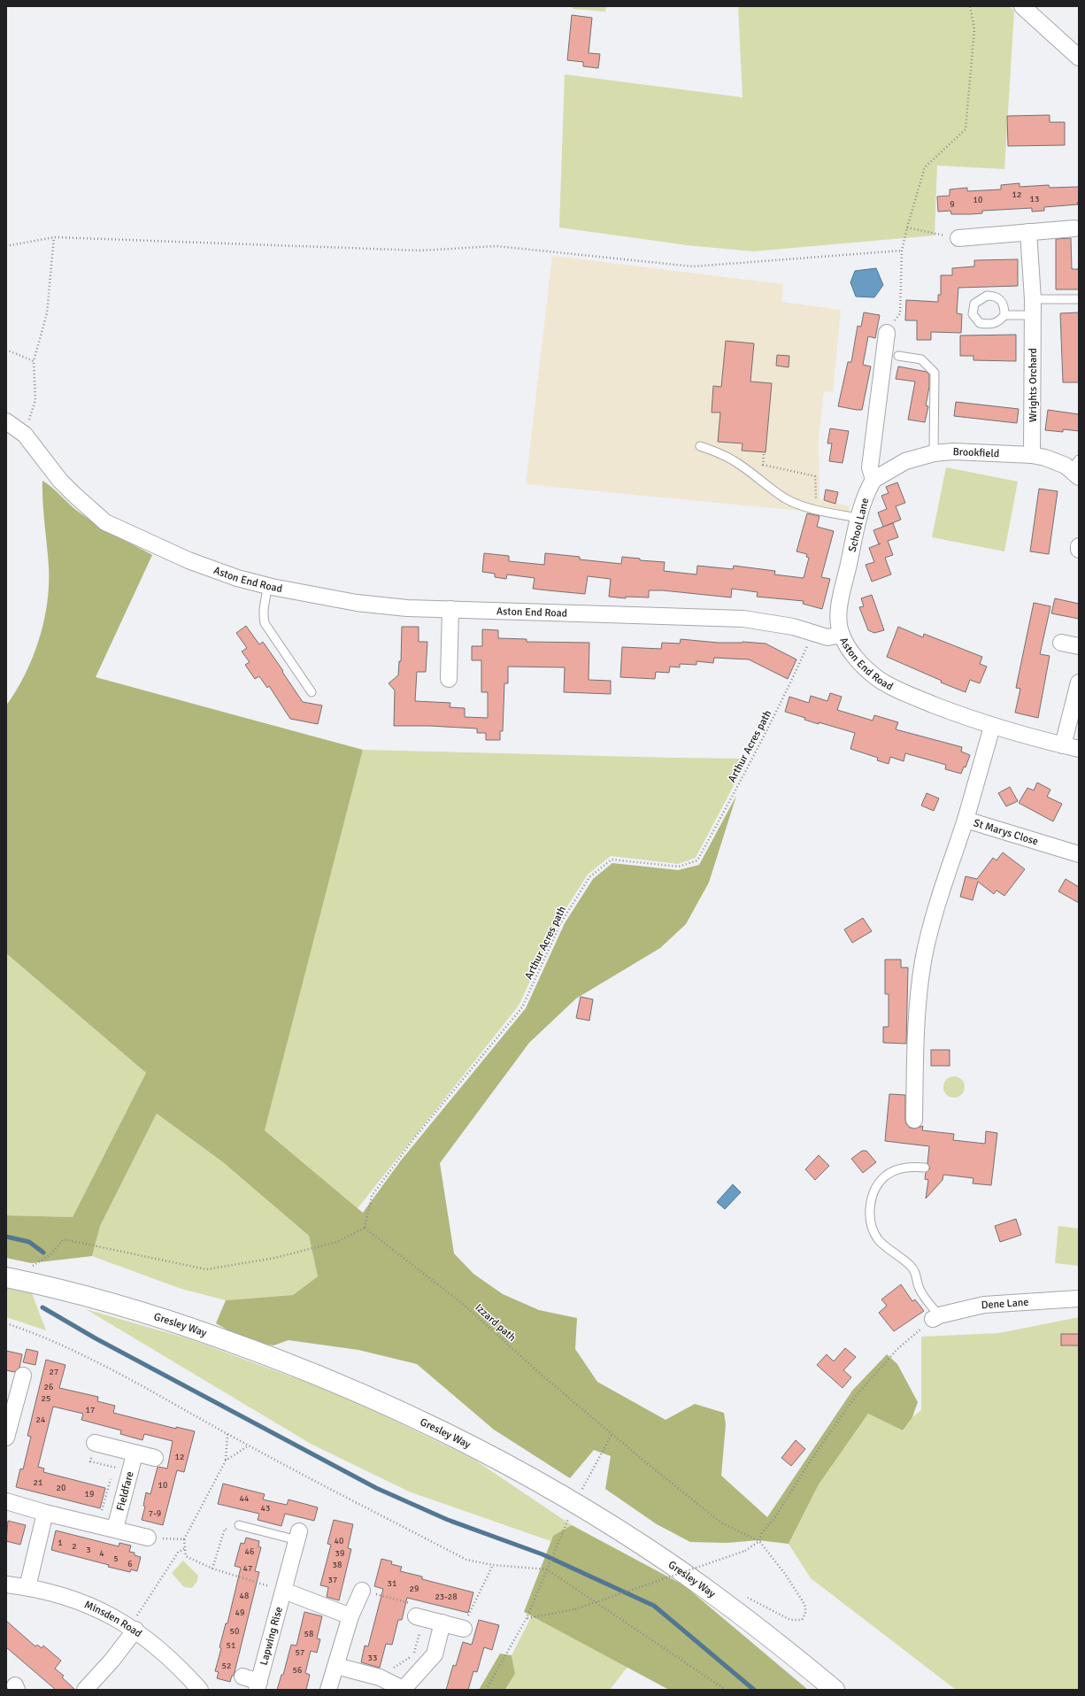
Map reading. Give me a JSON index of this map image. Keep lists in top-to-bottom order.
{
  "streets": {
    "street": [
      "Wrights Orchard",
      "Brookfield",
      "School Lane",
      "Aston End Road",
      "St Marys Close",
      "Dene Lane",
      "Gresley Way",
      "Fieldfare",
      "Minsden Road",
      "Lapwing Rise"
    ],
    "path": ["Arthur Acres path", "Izzard path"]
  },
  "crossings": [
    ["Wrights Orchard", "Brookfield"],
    ["Brookfield", "School Lane"],
    ["School Lane", "Aston End Road"],
    ["Aston End Road", "Arthur Acres path"],
    ["Aston End Road", "St Marys Close"],
    ["Arthur Acres path", "Izzard path"]
  ],
  "house_numbers": [
    "12",
    "13",
    "10",
    "9",
    "27",
    "26",
    "25",
    "17",
    "24",
    "12",
    "21",
    "10",
    "20",
    "19",
    "44",
    "43",
    "7-9",
    "40",
    "1",
    "2",
    "3",
    "46",
    "4",
    "39",
    "5",
    "6",
    "38",
    "47",
    "37",
    "31",
    "29",
    "48",
    "23-28",
    "49",
    "50",
    "58",
    "51",
    "57",
    "33",
    "52",
    "56"
  ]
}
